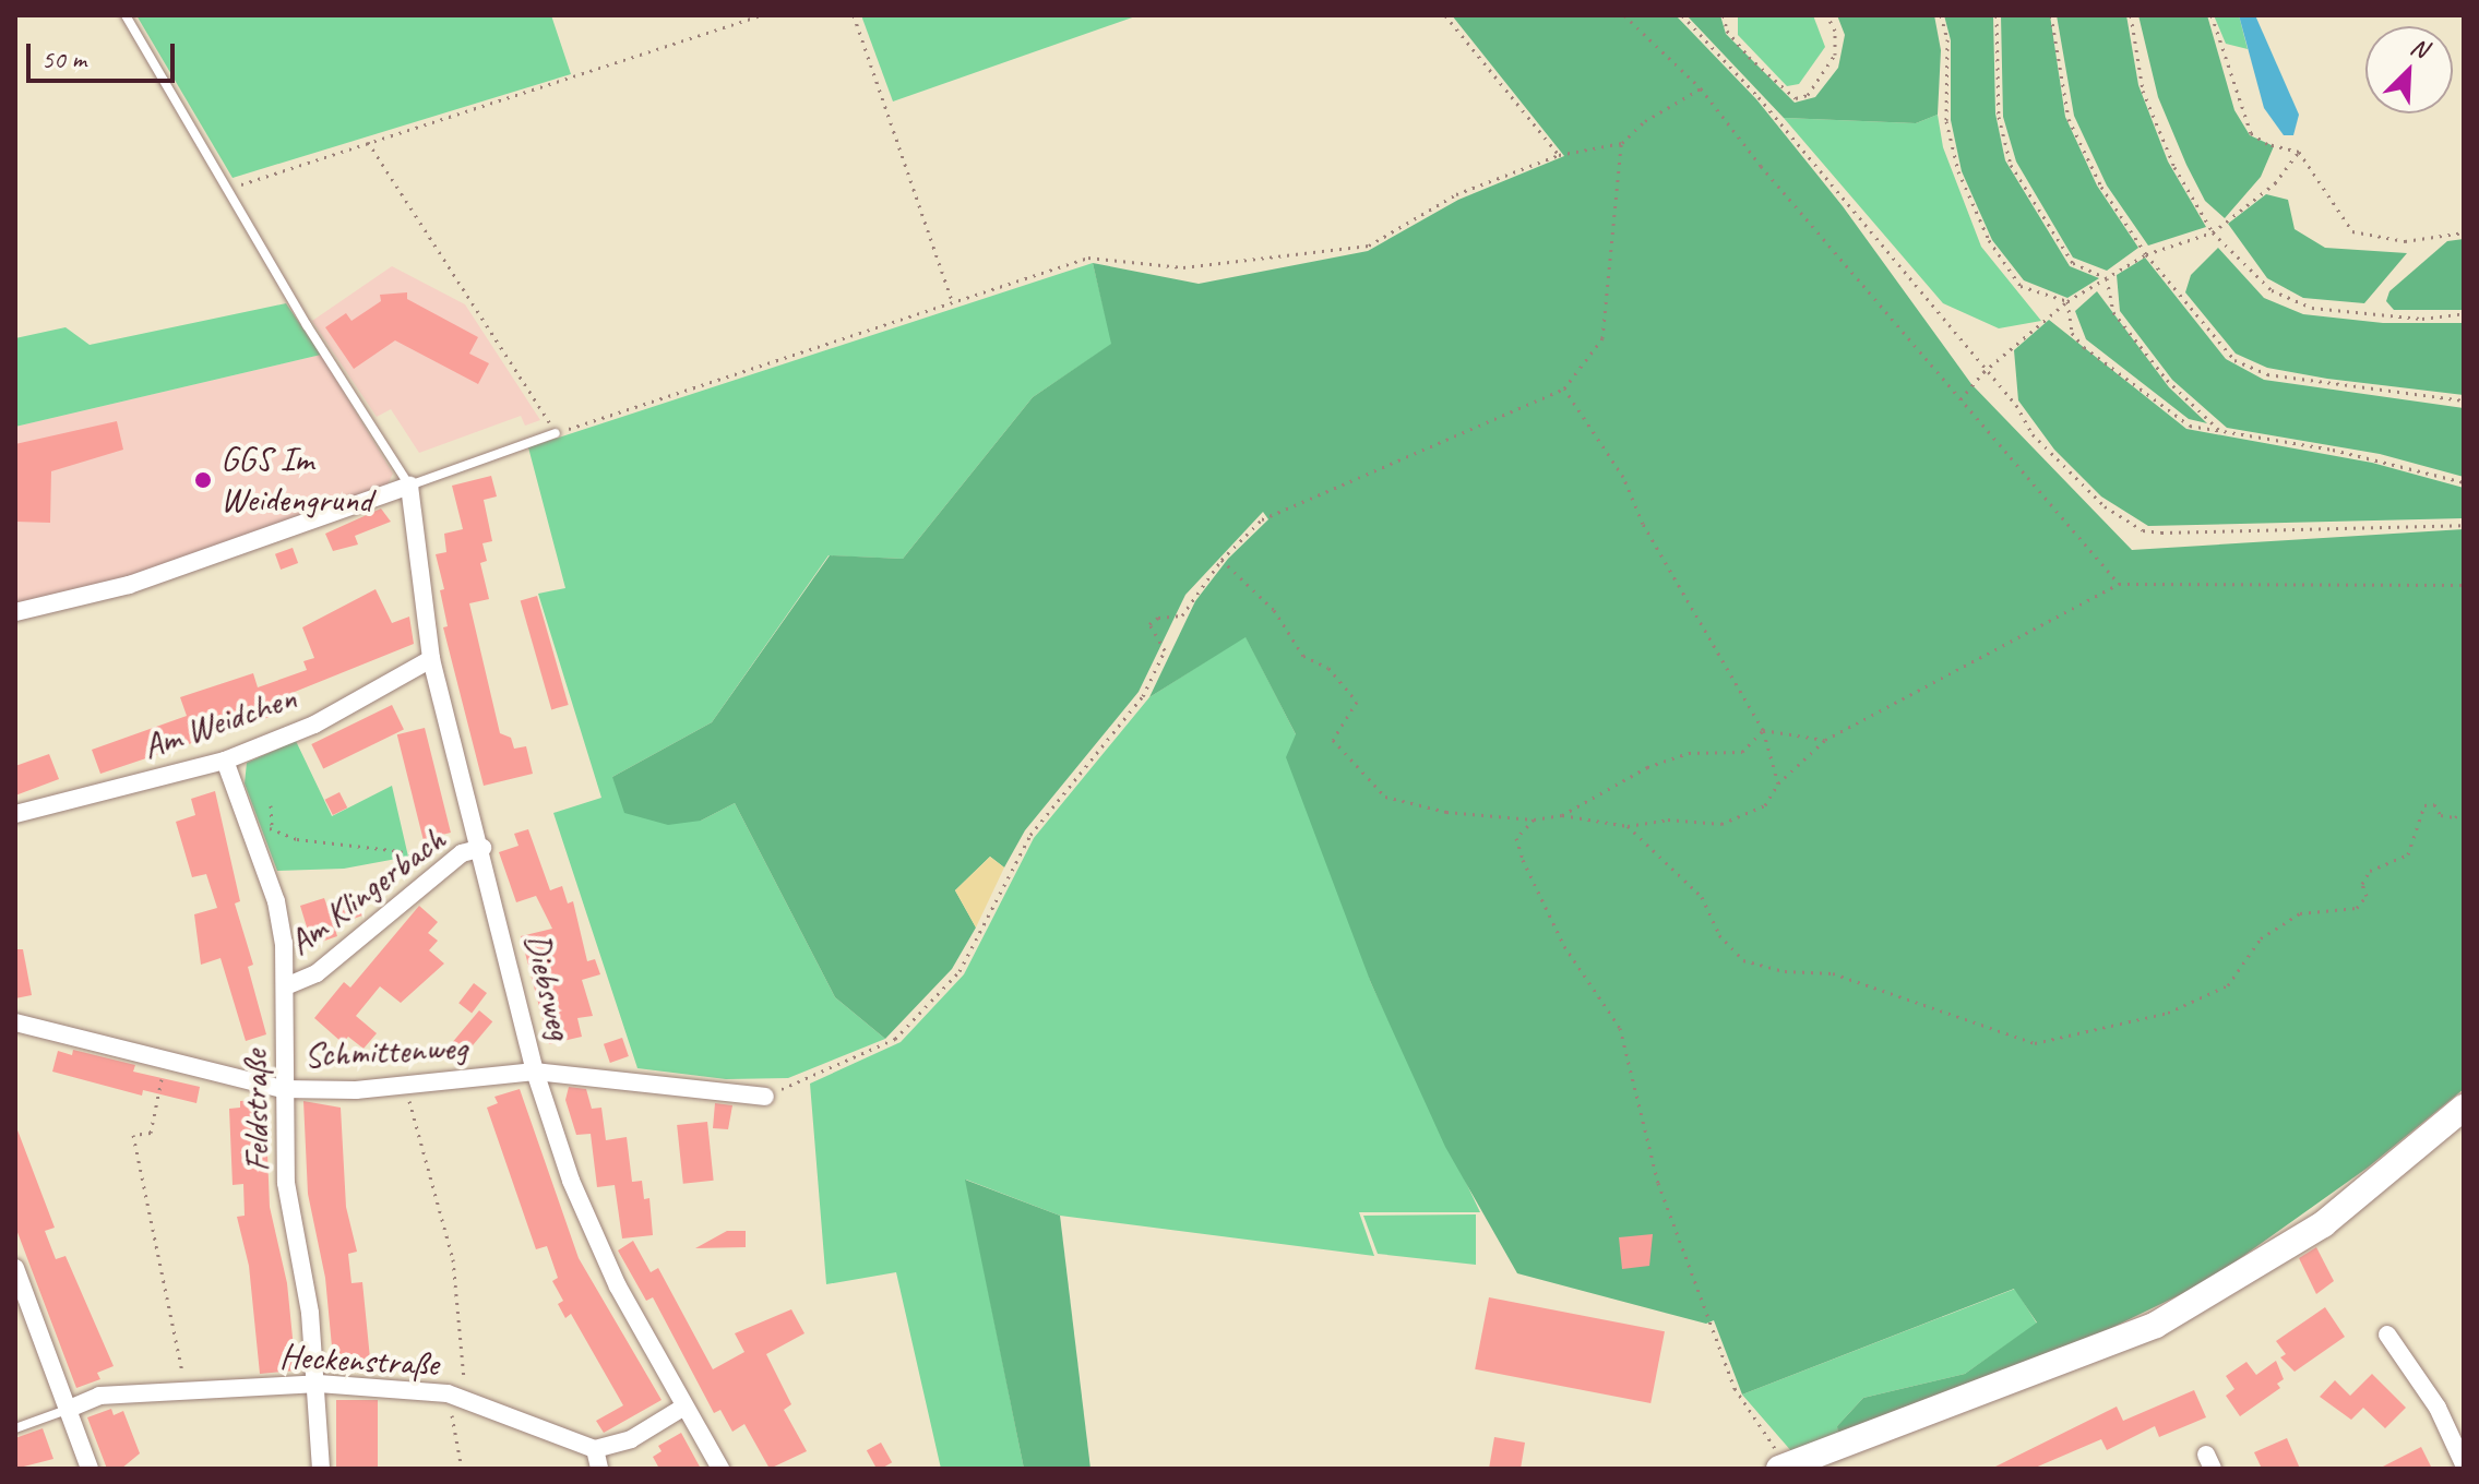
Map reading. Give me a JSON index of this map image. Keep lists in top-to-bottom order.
{
  "streets": {
    "street": [
      "Am Weidchen",
      "Am Klingerbach",
      "Diebsweg",
      "Schmittenweg",
      "Feldstraße",
      "Heckenstraße"
    ]
  },
  "crossings": [
    ["Am Weidchen", "Diebsweg"],
    ["Am Weidchen", "Feldstraße"],
    ["Am Klingerbach", "Diebsweg"],
    ["Am Klingerbach", "Feldstraße"],
    ["Diebsweg", "Schmittenweg"],
    ["Schmittenweg", "Feldstraße"],
    ["Feldstraße", "Heckenstraße"]
  ],
  "places": ["GGS Im Weidengrund"],
  "scale_bar": "50 m",
  "north": "top right"
}
